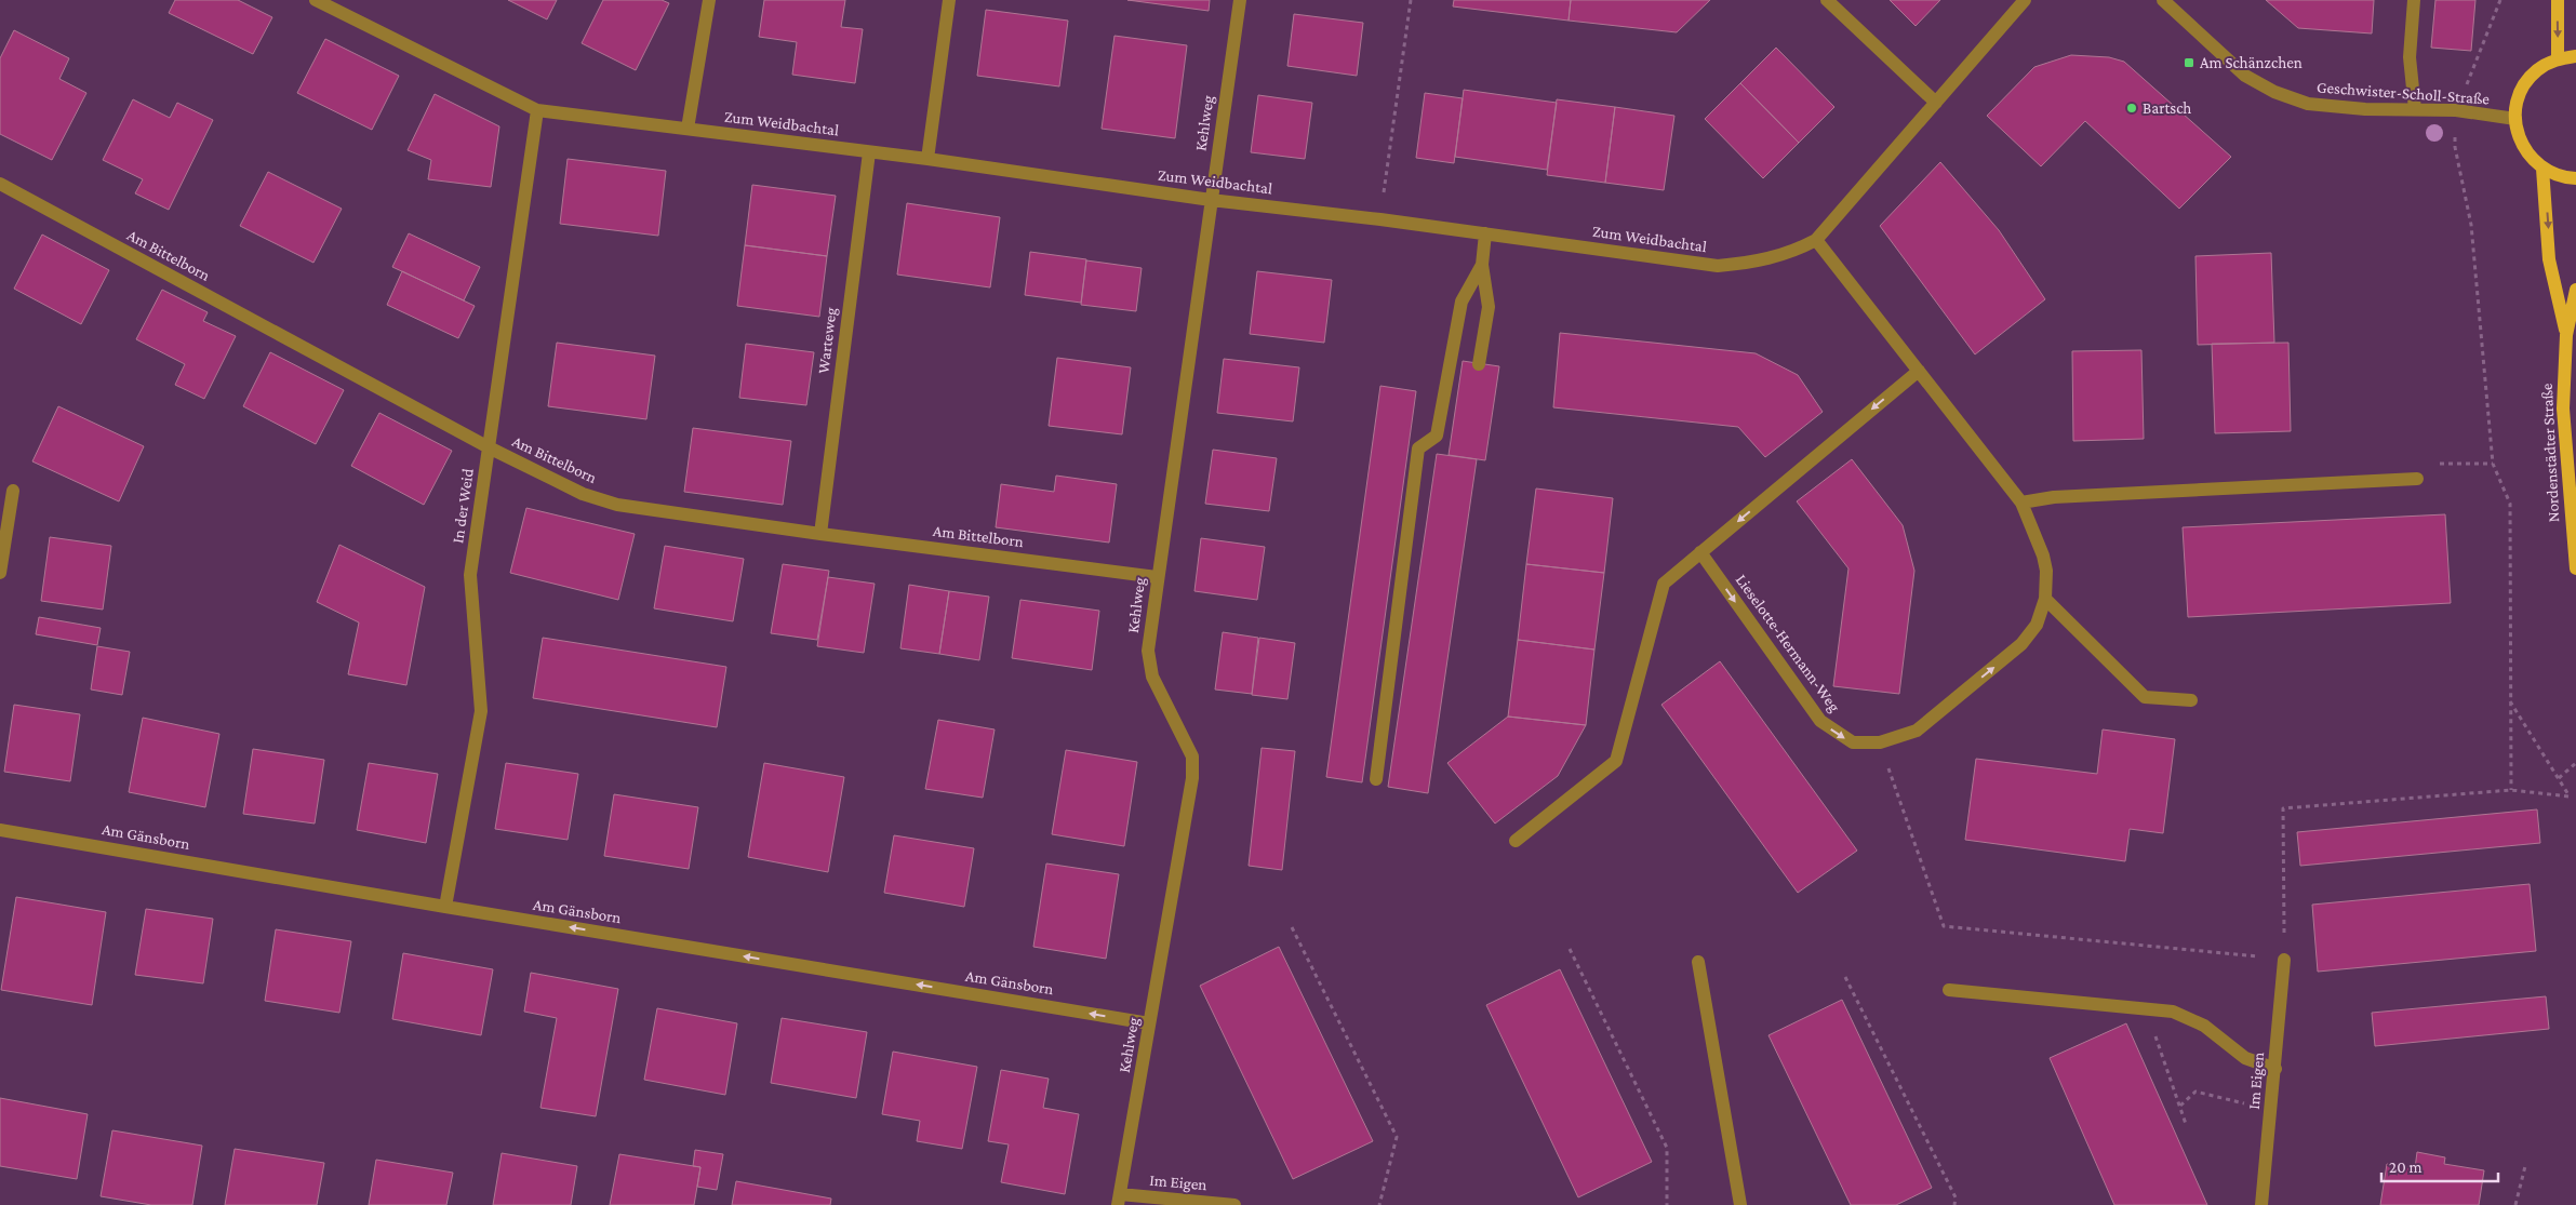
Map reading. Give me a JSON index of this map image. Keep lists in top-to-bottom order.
{
  "streets": {
    "main road": ["Nordenstädter Straße"],
    "street": [
      "Geschwister-Scholl-Straße",
      "Zum Weidbachtal",
      "Kehlweg",
      "Am Bittelborn",
      "Warteweg",
      "In der Weid",
      "Lieselotte-Hermann-Weg",
      "Am Gänsborn",
      "Im Eigen"
    ]
  },
  "crossings": [
    ["Zum Weidbachtal", "Kehlweg"],
    ["Zum Weidbachtal", "Warteweg"],
    ["Zum Weidbachtal", "In der Weid"],
    ["Zum Weidbachtal", "Lieselotte-Hermann-Weg"],
    ["Kehlweg", "Am Bittelborn"],
    ["Kehlweg", "Am Gänsborn"],
    ["Kehlweg", "Im Eigen"],
    ["Am Bittelborn", "Warteweg"],
    ["Am Bittelborn", "In der Weid"],
    ["In der Weid", "Am Gänsborn"]
  ],
  "one_way": ["Nordenstädter Straße", "Am Gänsborn"],
  "places": {
    "transit": ["Am Schänzchen"],
    "other": ["Bartsch"]
  },
  "scale_bar": "20 m"
}
